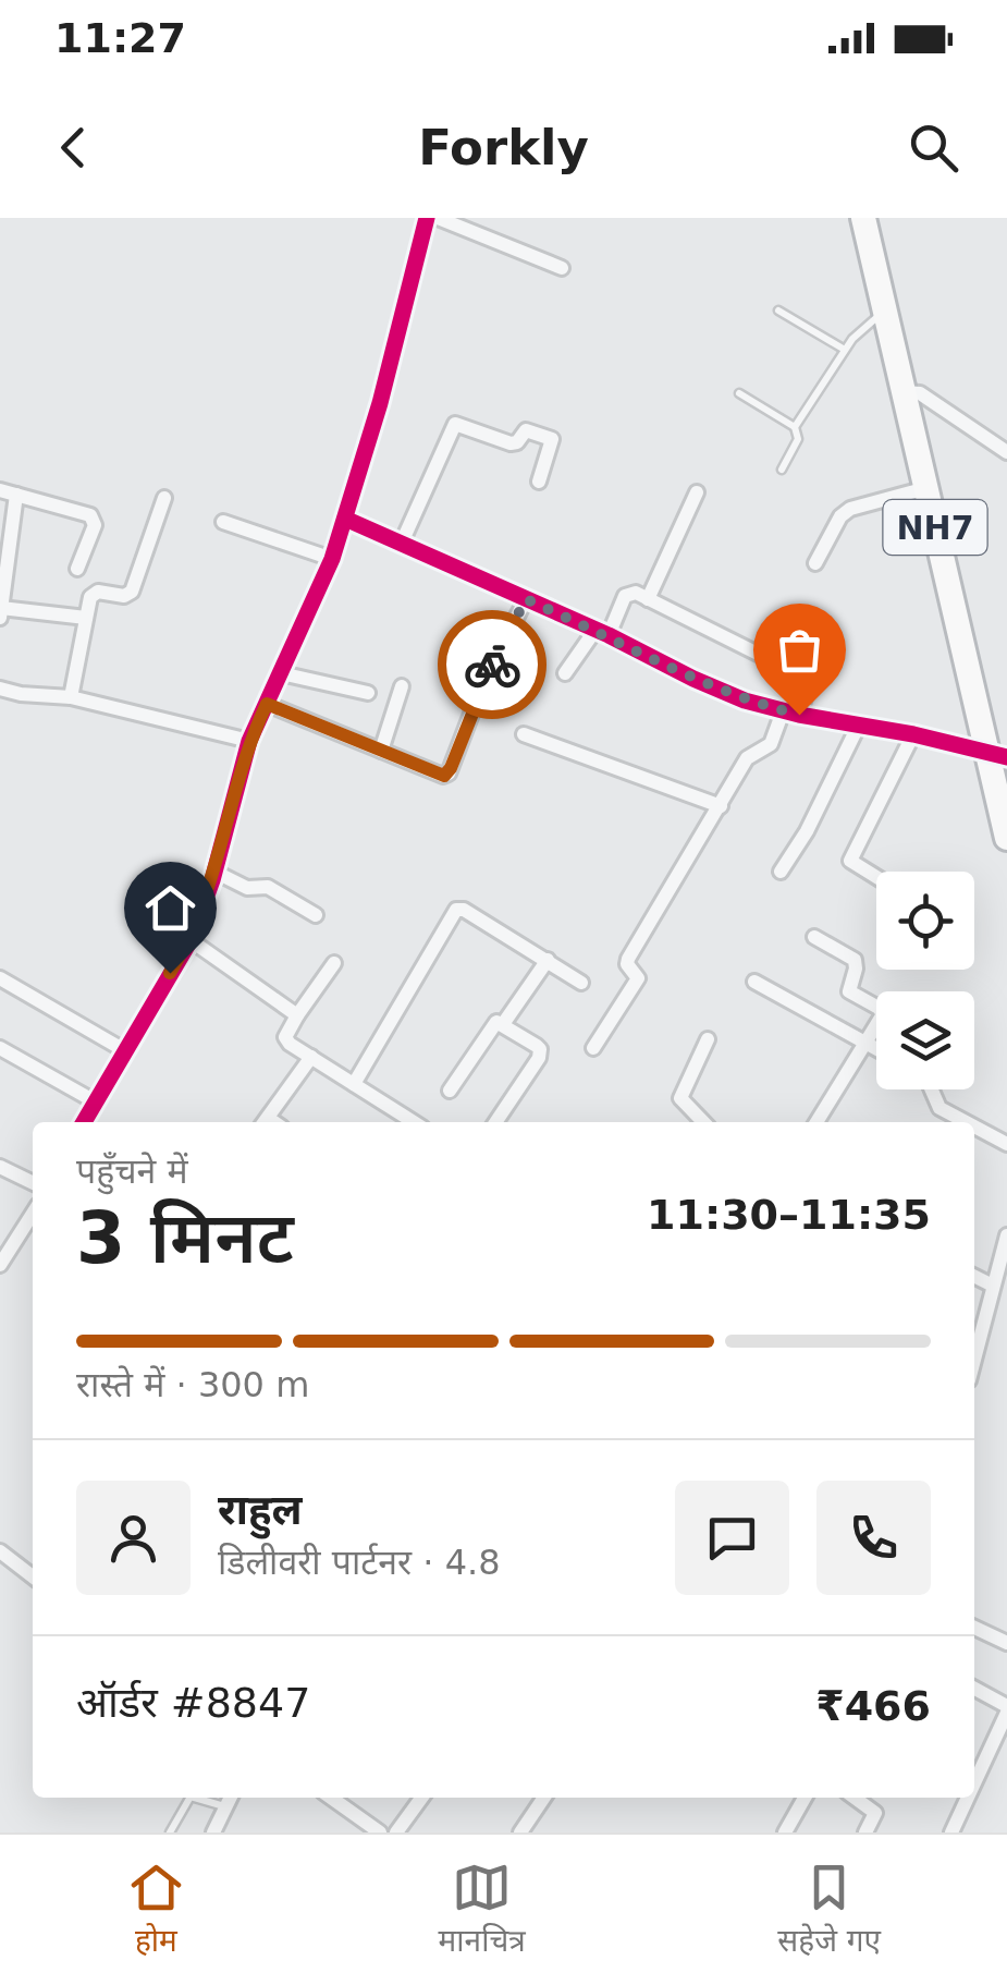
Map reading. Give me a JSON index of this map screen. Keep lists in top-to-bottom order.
{
  "streets": {
    "highway": ["NH7"]
  },
  "page": {
    "status": "11:27",
    "header": "Forkly",
    "heading": ["3 मिनट", "पहुँचने में", "11:30–11:35"],
    "panel": [
      "राहुल",
      "डिलीवरी पार्टनर · 4.8",
      "ऑर्डर #8847",
      "₹466"
    ],
    "bar": "रास्ते में · 300 m",
    "tabs": ["होम", "मानचित्र", "सहेजे गए"]
  }
}
